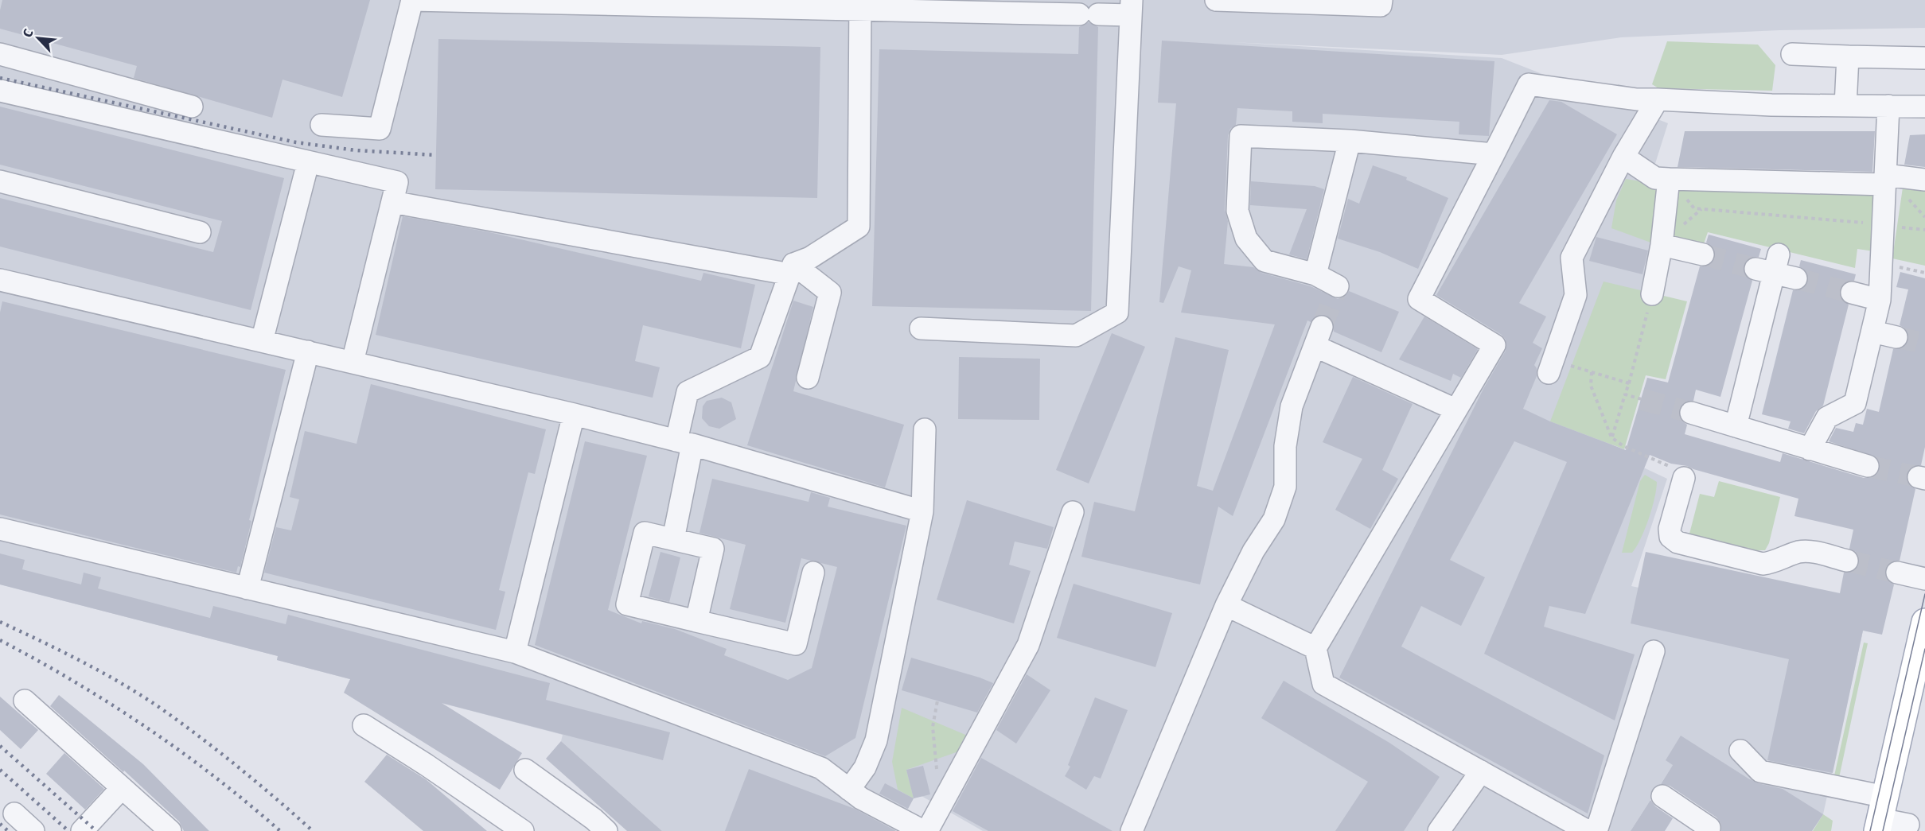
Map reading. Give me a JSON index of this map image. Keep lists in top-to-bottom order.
{
  "north": "top left"
}
